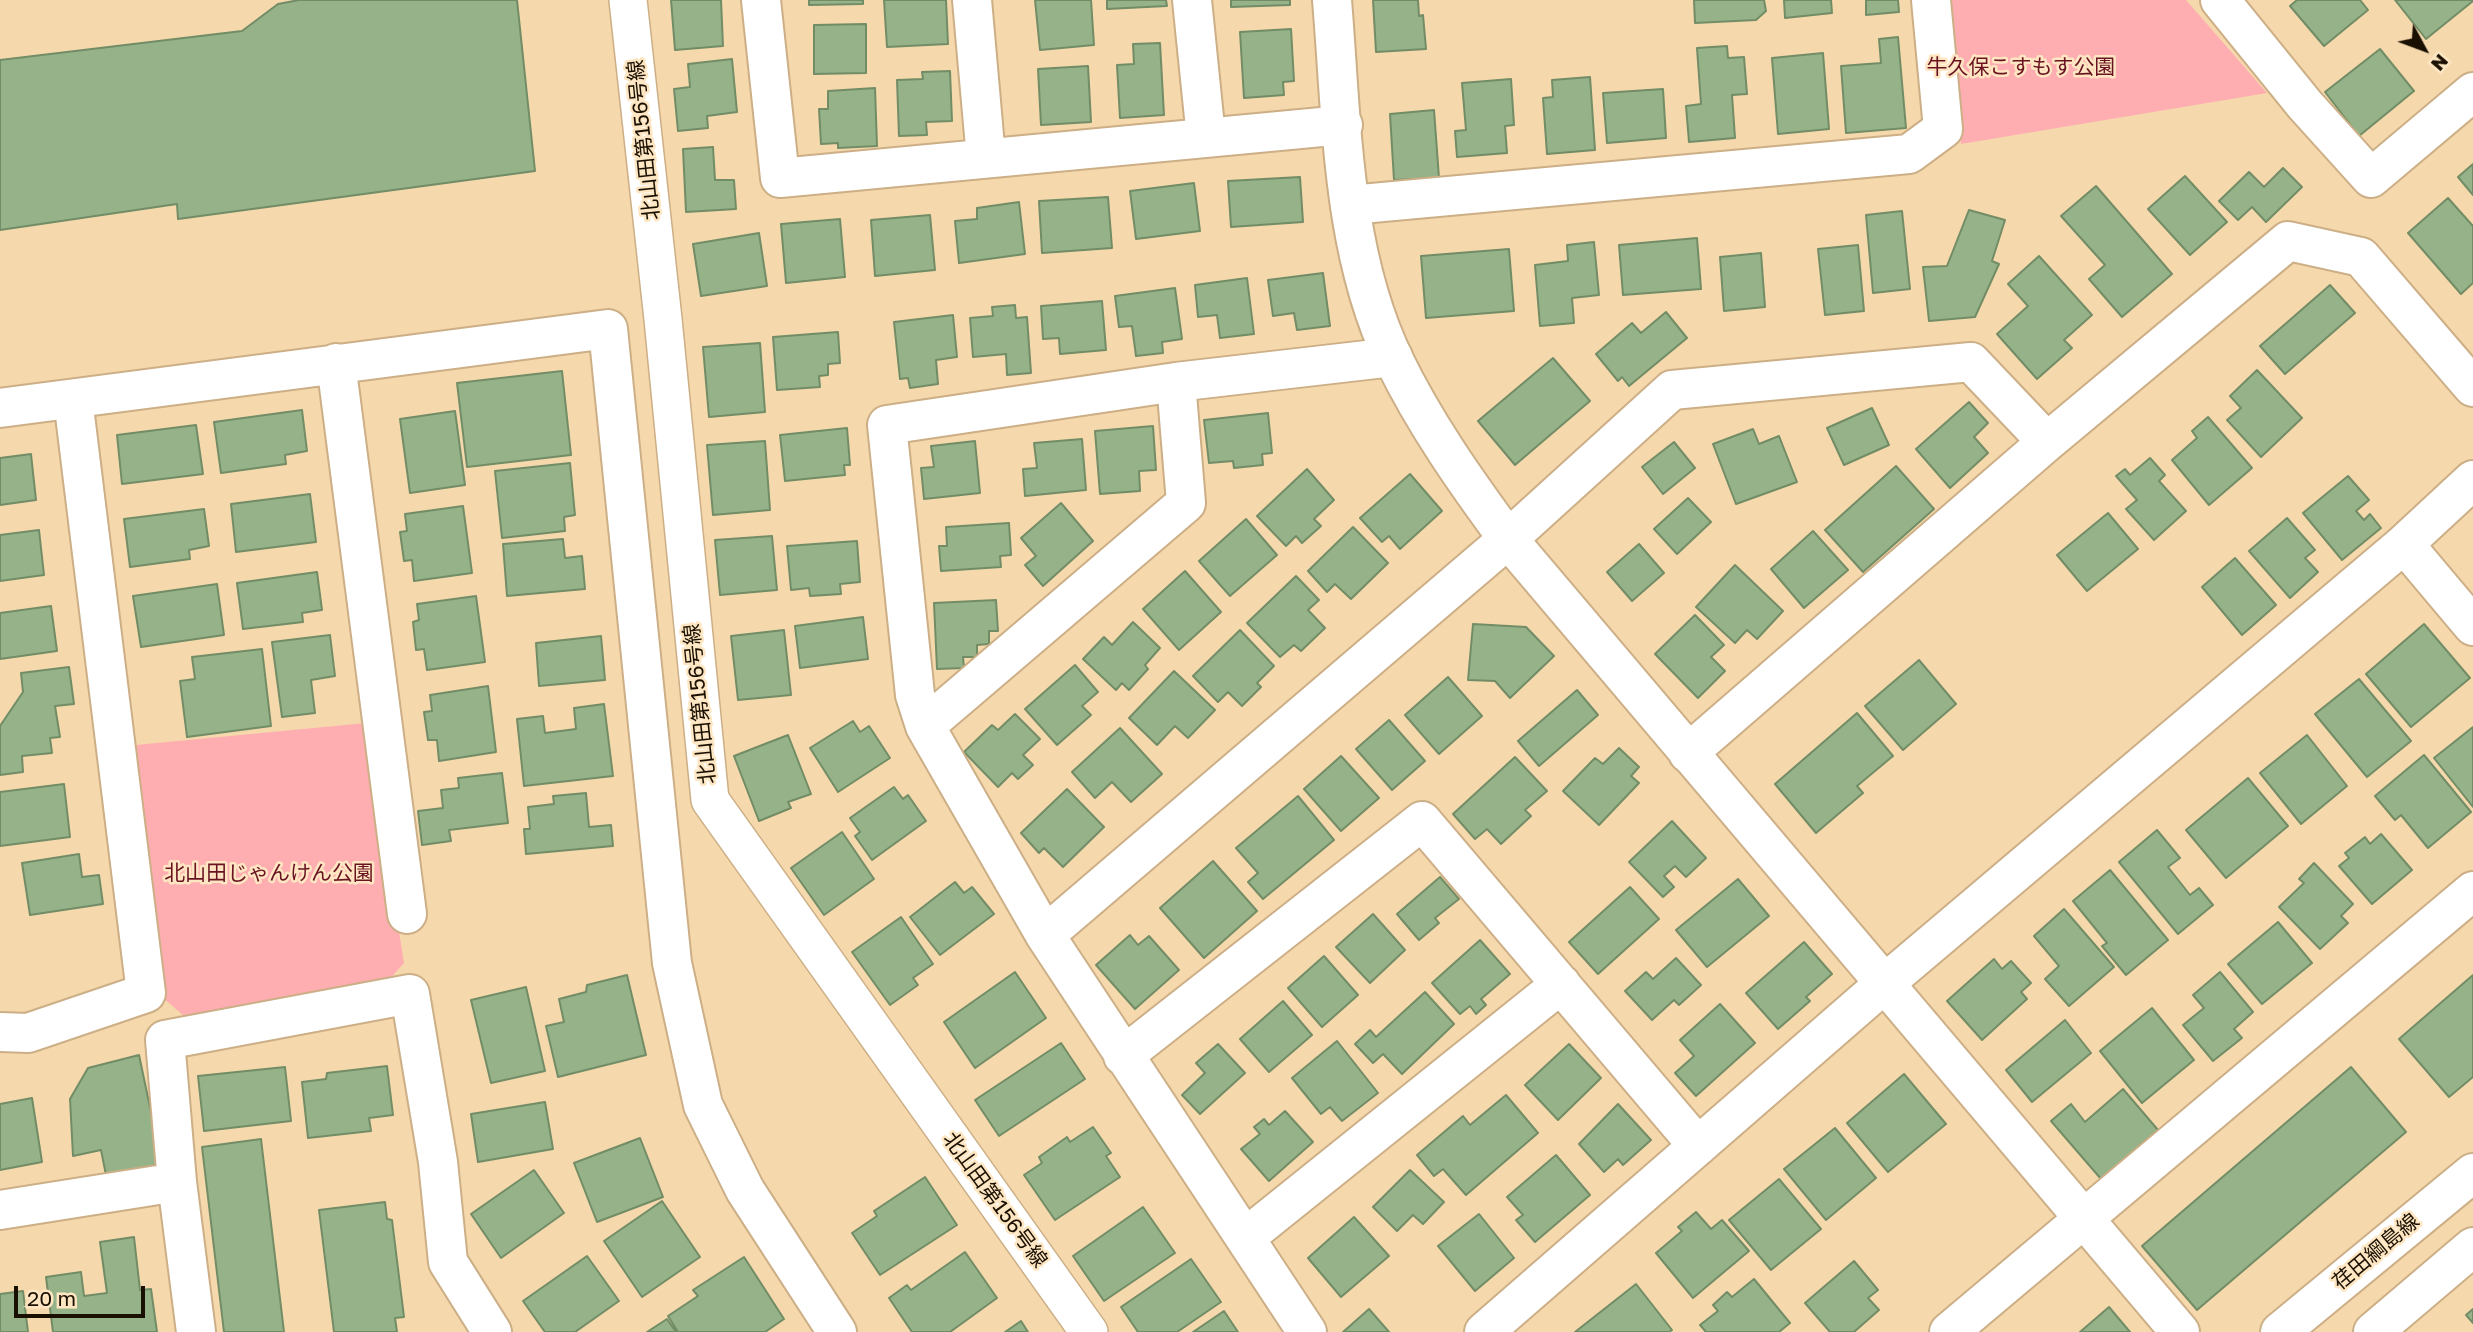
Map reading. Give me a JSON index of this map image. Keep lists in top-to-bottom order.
{
  "streets": {
    "street": ["北山田第156号線", "荏田綱島線"]
  },
  "parks": ["牛久保こすもす公園", "北山田じゃんけん公園"],
  "scale_bar": "20 m",
  "north": "bottom right"
}
